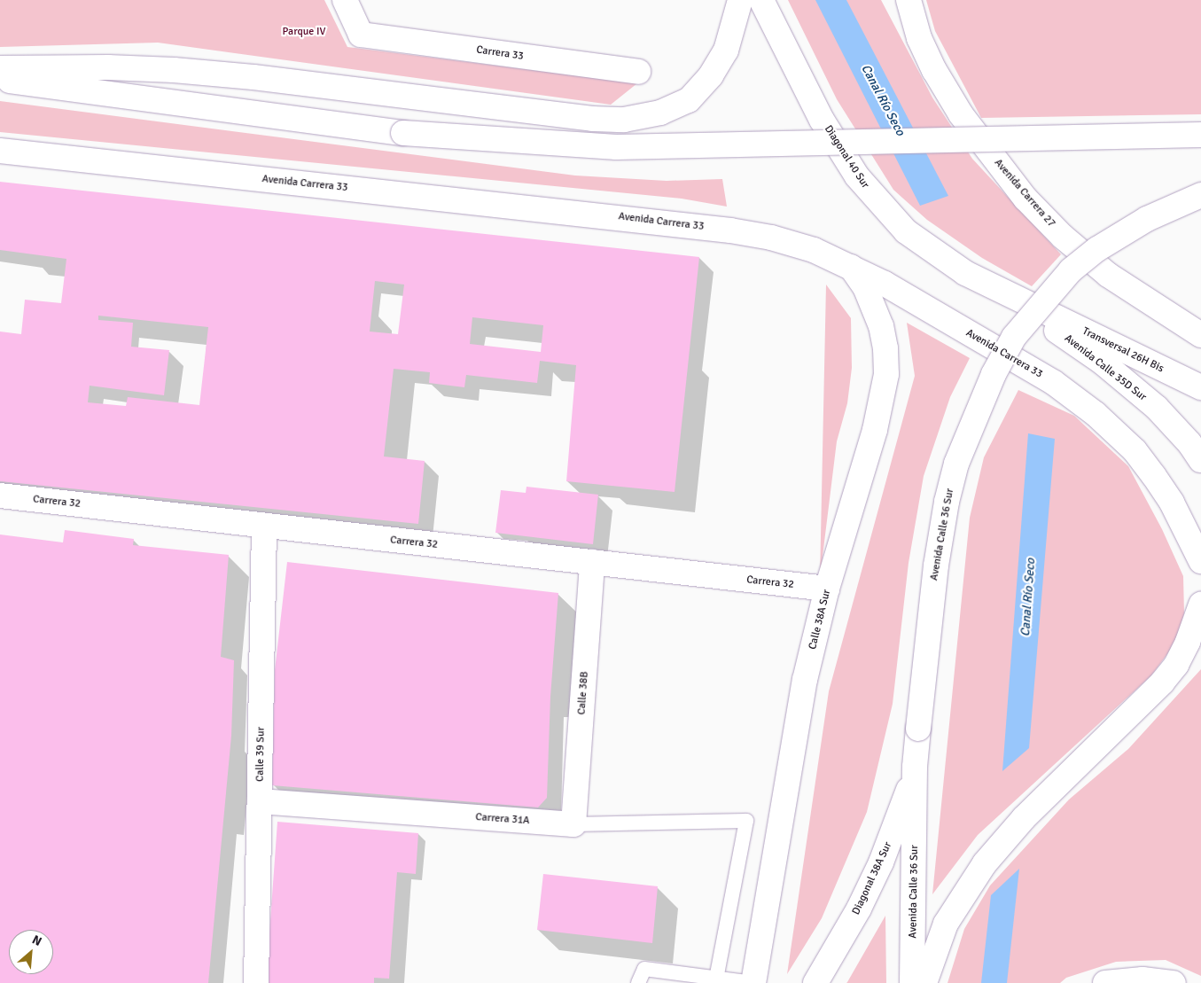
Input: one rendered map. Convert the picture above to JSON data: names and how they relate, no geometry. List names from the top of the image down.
{
  "streets": {
    "main road": [
      "Carrera 33",
      "Diagonal 40 Sur",
      "Avenida Carrera 33",
      "Avenida Carrera 27",
      "Transversal 26H Bis",
      "Avenida Calle 35D Sur",
      "Carrera 32",
      "Avenida Calle 36 Sur",
      "Calle 38A Sur",
      "Calle 38B",
      "Calle 39 Sur",
      "Carrera 31A",
      "Diagonal 38A Sur"
    ]
  },
  "crossings": [
    ["Diagonal 40 Sur", "Transversal 26H Bis"],
    ["Diagonal 40 Sur", "Avenida Calle 35D Sur"],
    ["Avenida Carrera 33", "Calle 38A Sur"],
    ["Transversal 26H Bis", "Avenida Calle 35D Sur"],
    ["Carrera 32", "Calle 38A Sur"],
    ["Carrera 32", "Calle 38B"],
    ["Carrera 32", "Calle 39 Sur"],
    ["Avenida Calle 36 Sur", "Diagonal 38A Sur"],
    ["Calle 38B", "Carrera 31A"],
    ["Calle 39 Sur", "Carrera 31A"]
  ],
  "water": ["Canal Río Seco"],
  "parks": ["Parque IV"],
  "north": "top right"
}
